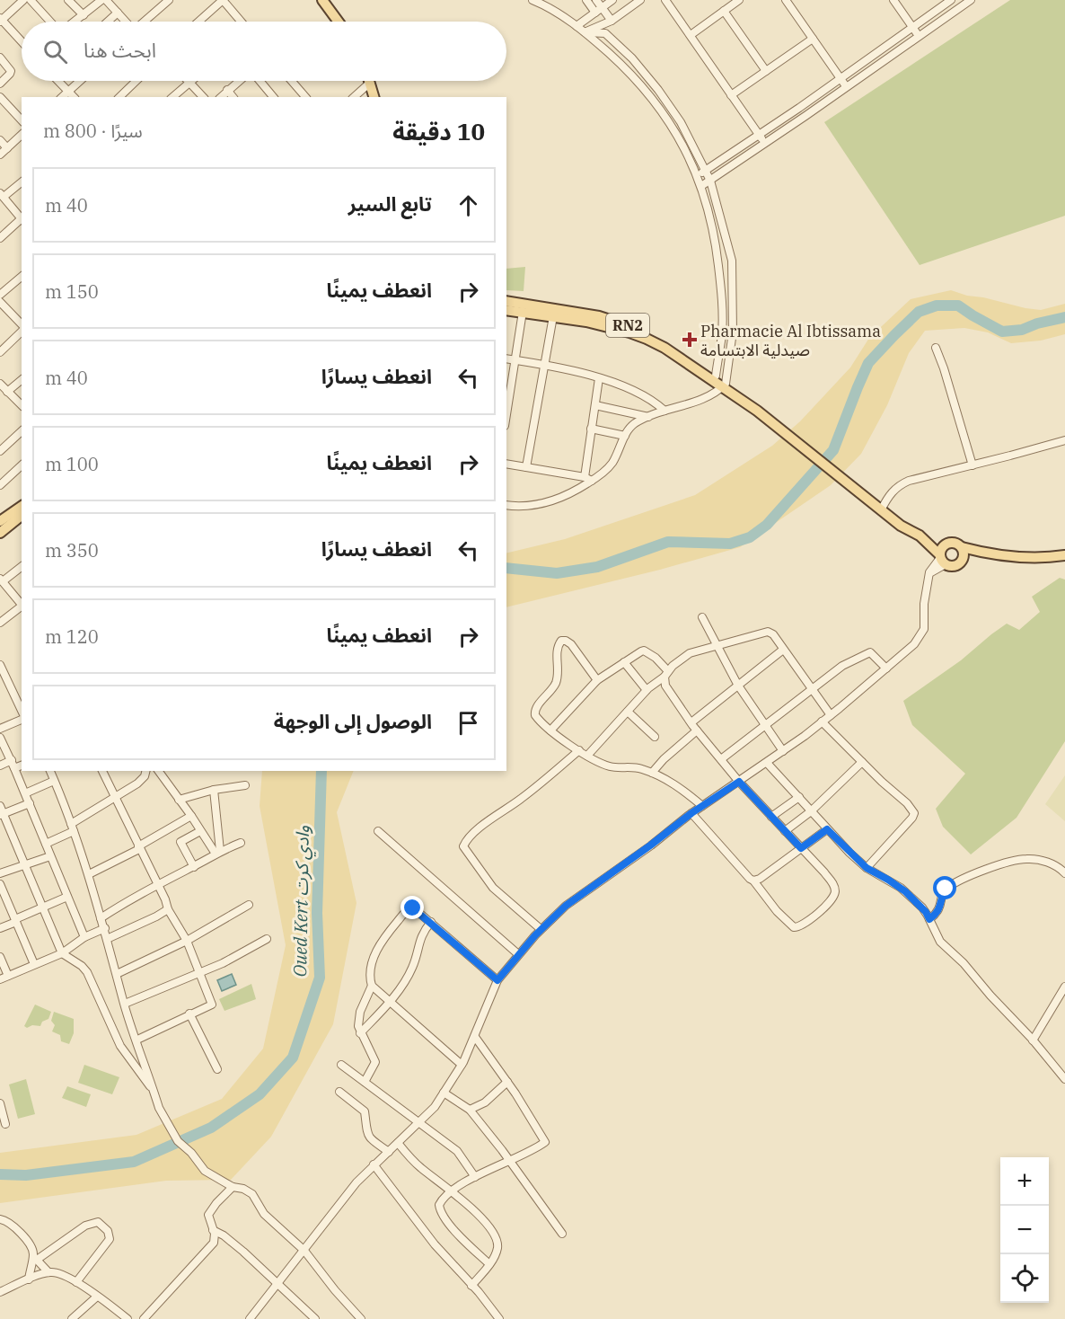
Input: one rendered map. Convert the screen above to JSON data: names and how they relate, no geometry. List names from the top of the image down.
{
  "streets": {
    "main road": ["RN2"]
  },
  "water": ["Oued Kert وادي كرت"],
  "places": {
    "health": ["Pharmacie Al Ibtissama صيدلية الابتسامة"]
  },
  "page": {
    "search": "ابحث هنا",
    "heading": ["10 دقيقة", "سيرًا · 800 m"],
    "list": [
      ["تابع السير", "40 m"],
      ["انعطف يمينًا", "150 m"],
      ["انعطف يسارًا", "40 m"],
      ["انعطف يمينًا", "100 m"],
      ["انعطف يسارًا", "350 m"],
      ["انعطف يمينًا", "120 m"],
      "الوصول إلى الوجهة"
    ],
    "map_buttons": ["+", "−"]
  }
}
